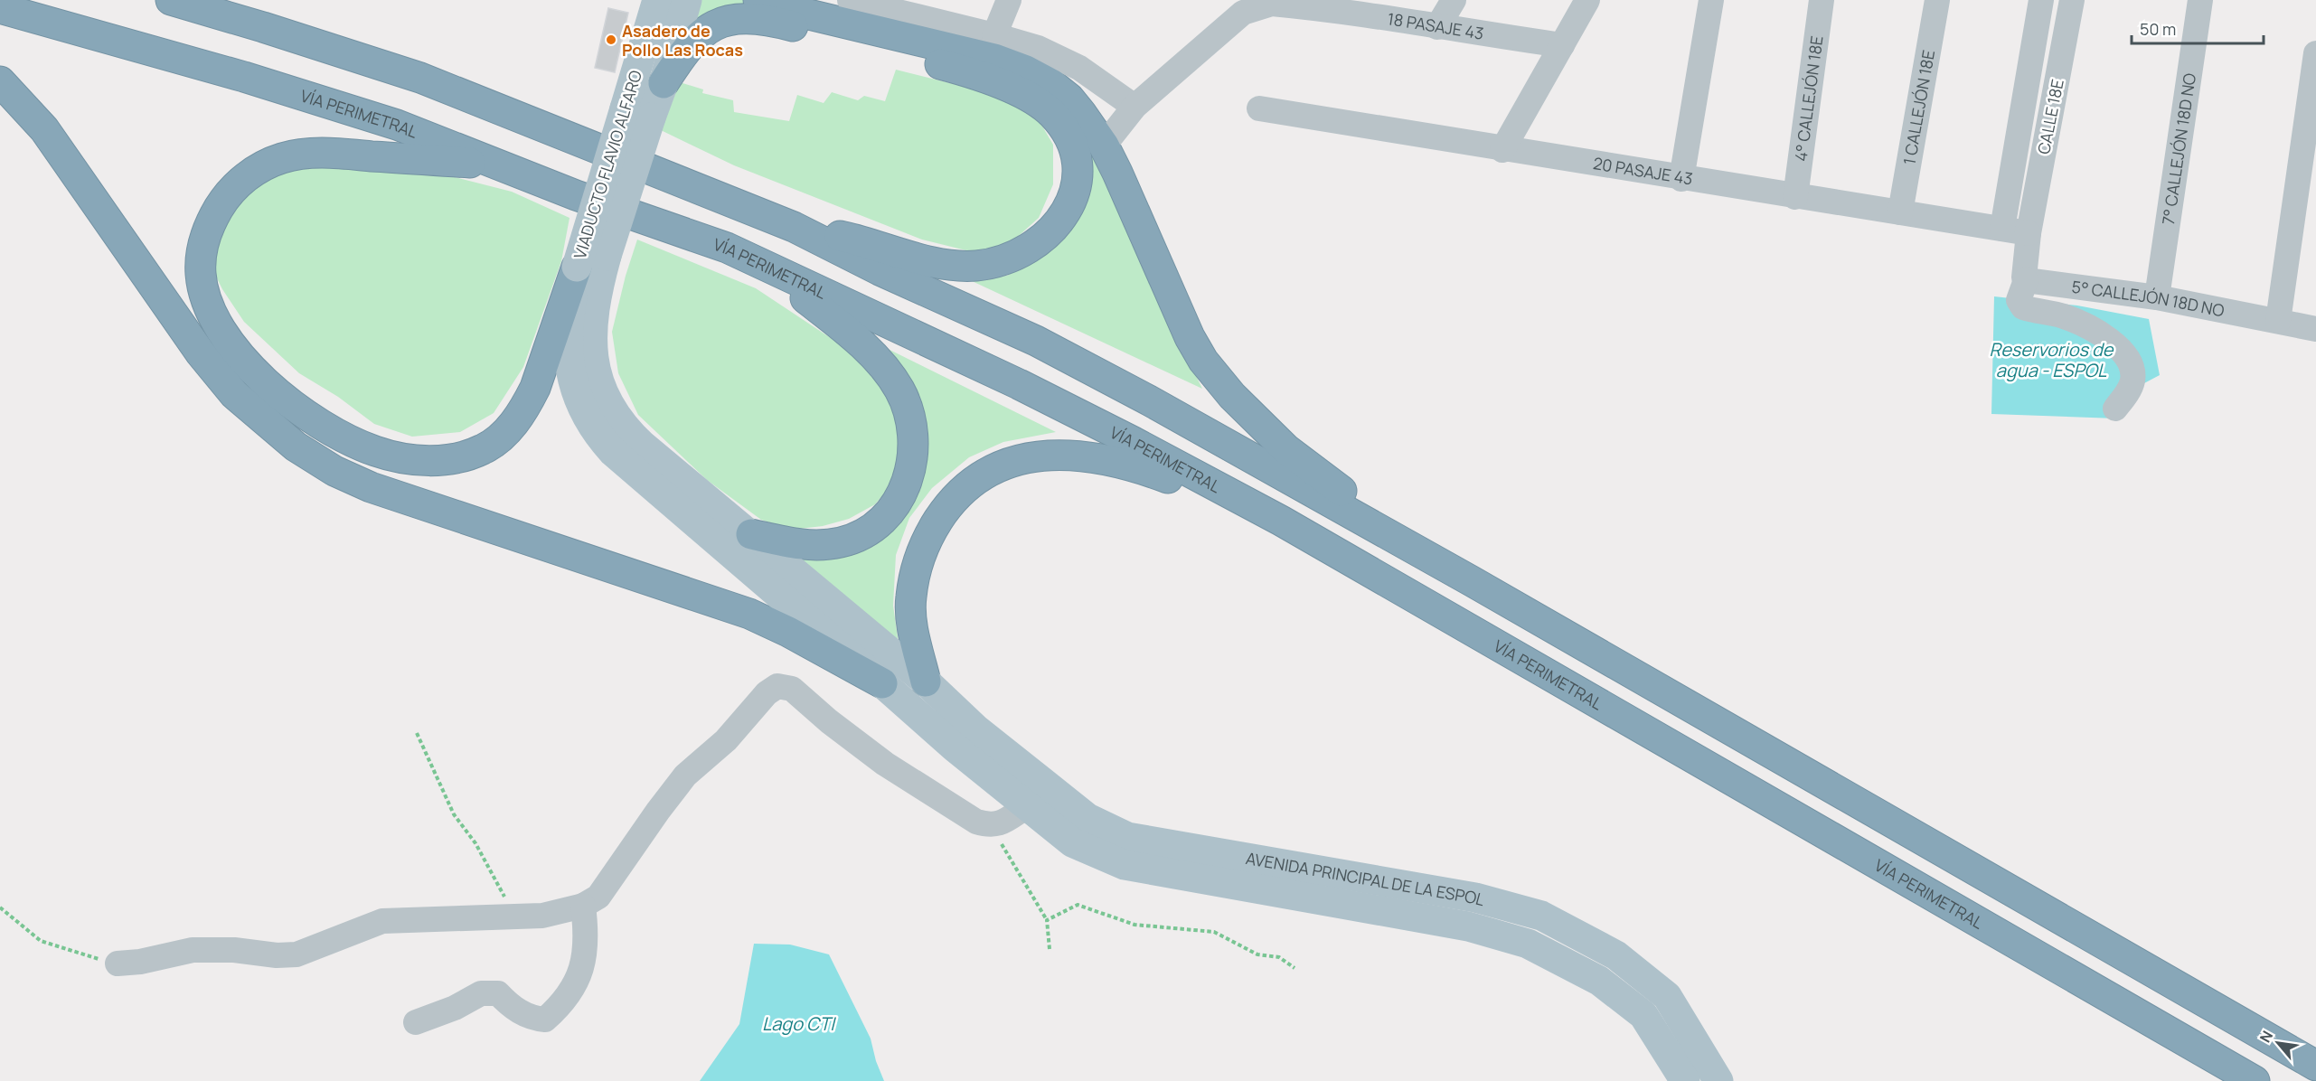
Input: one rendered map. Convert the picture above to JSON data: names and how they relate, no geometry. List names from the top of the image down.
{
  "streets": {
    "highway": ["VÍA PERIMETRAL"],
    "main road": ["VIADUCTO FLAVIO ALFARO", "AVENIDA PRINCIPAL DE LA ESPOL"],
    "street": [
      "18 PASAJE 43",
      "4° CALLEJÓN 18E",
      "1 CALLEJÓN 18E",
      "CALLE 18E",
      "7° CALLEJÓN 18D NO",
      "20 PASAJE 43",
      "5° CALLEJÓN 18D NO"
    ]
  },
  "crossings": [
    ["4° CALLEJÓN 18E", "20 PASAJE 43"],
    ["1 CALLEJÓN 18E", "20 PASAJE 43"],
    ["CALLE 18E", "20 PASAJE 43"],
    ["7° CALLEJÓN 18D NO", "5° CALLEJÓN 18D NO"],
    ["VIADUCTO FLAVIO ALFARO", "AVENIDA PRINCIPAL DE LA ESPOL"]
  ],
  "water": ["Reservorios de agua - ESPOL", "Lago CTI"],
  "places": ["Asadero de Pollo Las Rocas"],
  "scale_bar": "50 m",
  "north": "top left"
}
